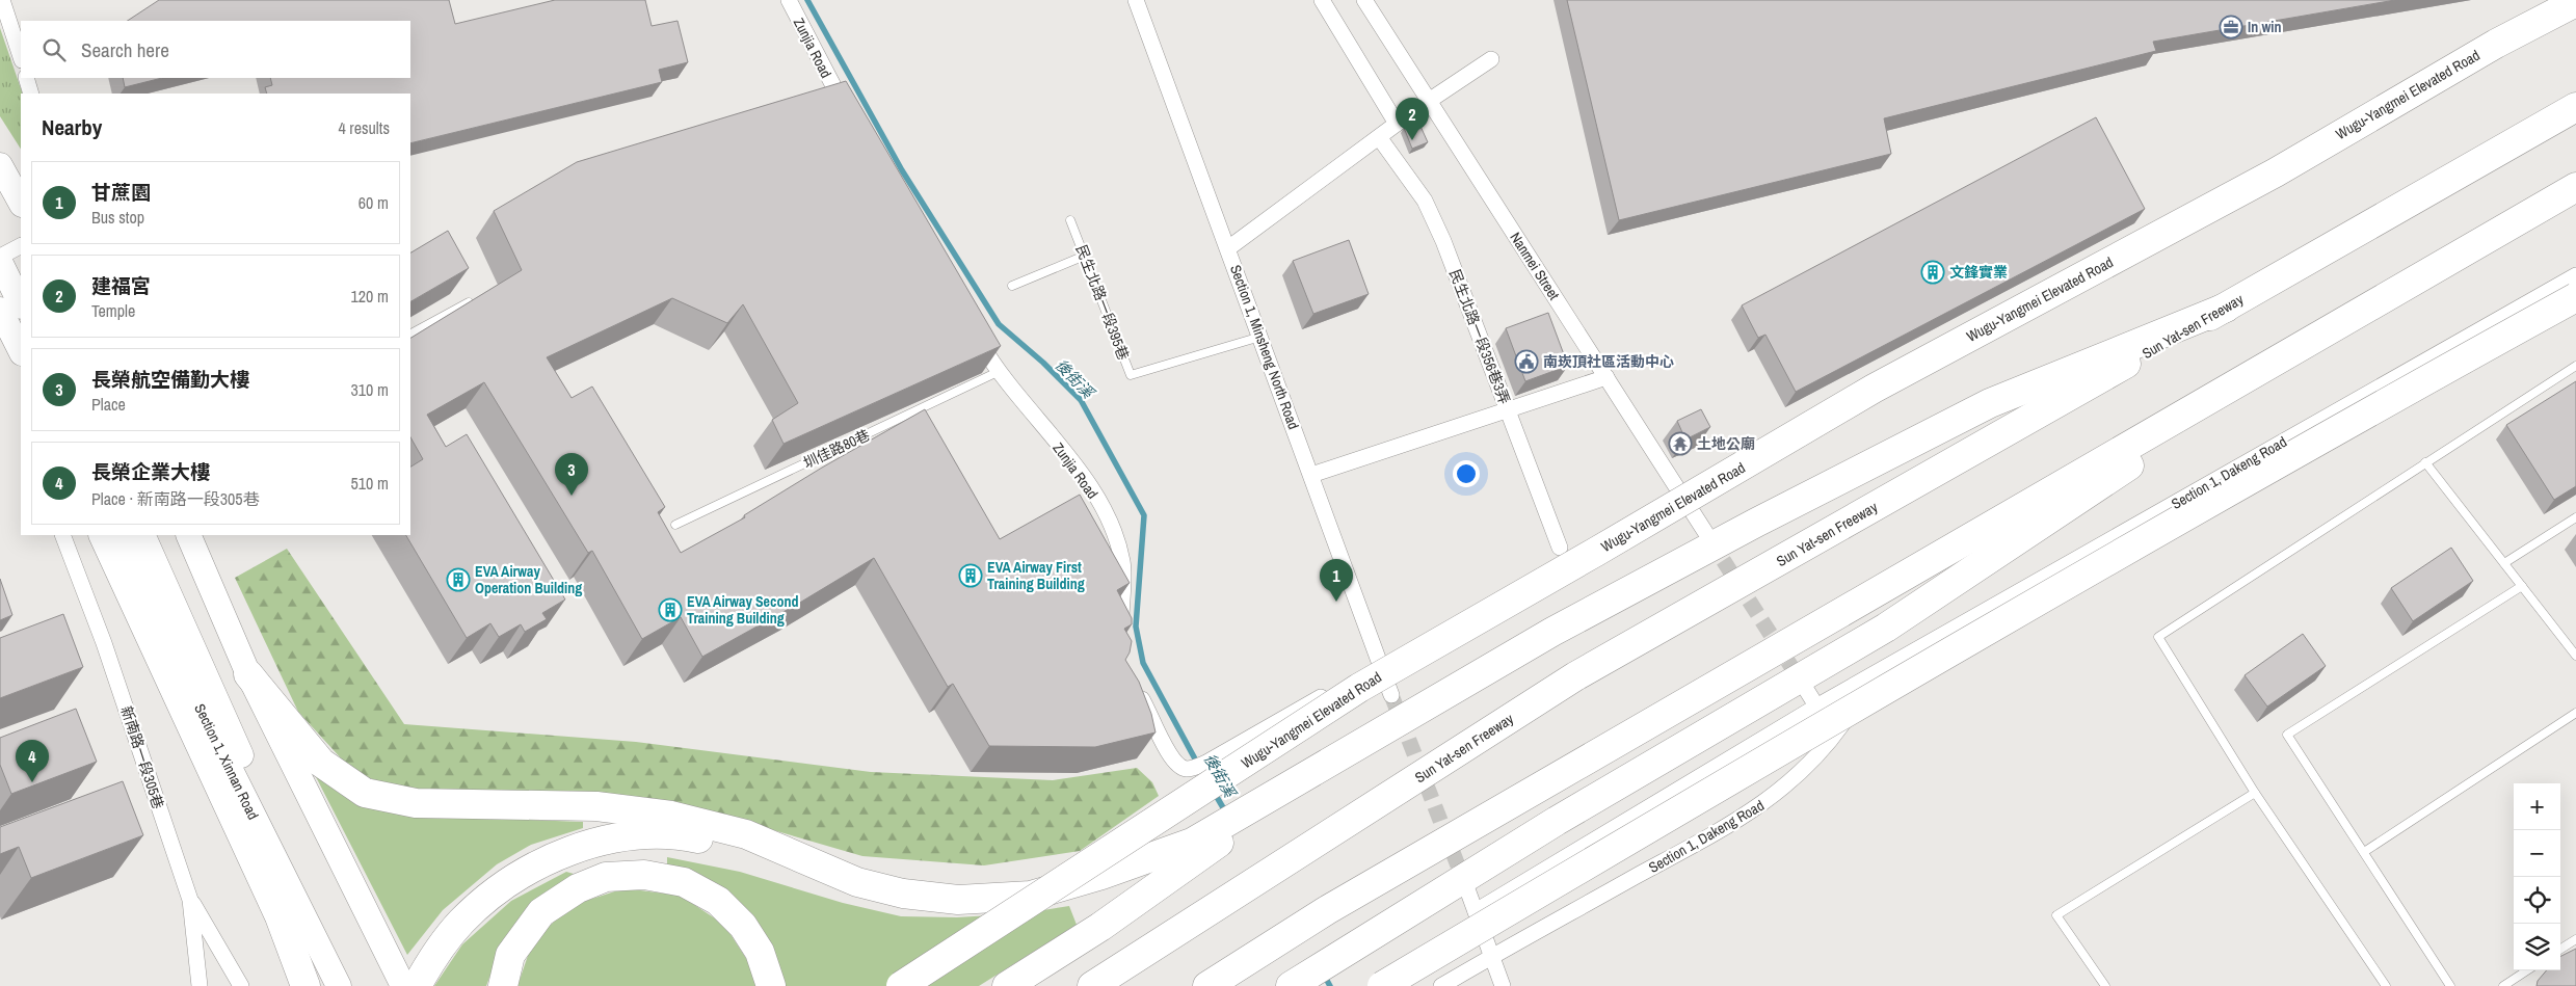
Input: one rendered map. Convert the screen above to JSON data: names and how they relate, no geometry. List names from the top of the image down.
{
  "streets": {
    "highway": ["Wugu-Yangmei Elevated Road", "Sun Yat-sen Freeway"],
    "main road": ["Section 1, Xinnan Road"],
    "street": [
      "Zunjia Road",
      "Nanmei Street",
      "民生北路一段356巷3弄",
      "Section 1, Minsheng North Road",
      "Section 1, Dakeng Road",
      "新南路一段305巷"
    ],
    "lane": ["民生北路一段395巷", "圳佳路80巷"]
  },
  "crossings": [
    ["Zunjia Road", "圳佳路80巷"],
    ["民生北路一段395巷", "Section 1, Minsheng North Road"]
  ],
  "water": ["後街溪"],
  "places": {
    "office": ["In win"],
    "building": [
      "文鋒實業",
      "EVA Airway First Training Building",
      "EVA Airway Operation Building",
      "EVA Airway Second Training Building"
    ],
    "public building": ["南崁頂社區活動中心"],
    "temple": ["土地公廟"]
  },
  "page": {
    "search": "Search here",
    "heading": ["Nearby", "4 results"],
    "pins": [
      "2",
      "3",
      "1",
      "4"
    ],
    "list": [
      {
        "mark": "1",
        "name": "甘蔗園",
        "note": "Bus stop",
        "value": "60 m"
      },
      {
        "mark": "2",
        "name": "建福宮",
        "note": "Temple",
        "value": "120 m"
      },
      {
        "mark": "3",
        "name": "長榮航空備勤大樓",
        "note": "Place",
        "value": "310 m"
      },
      {
        "mark": "4",
        "name": "長榮企業大樓",
        "note": "Place · 新南路一段305巷",
        "value": "510 m"
      }
    ],
    "map_buttons": ["+", "−"]
  }
}
